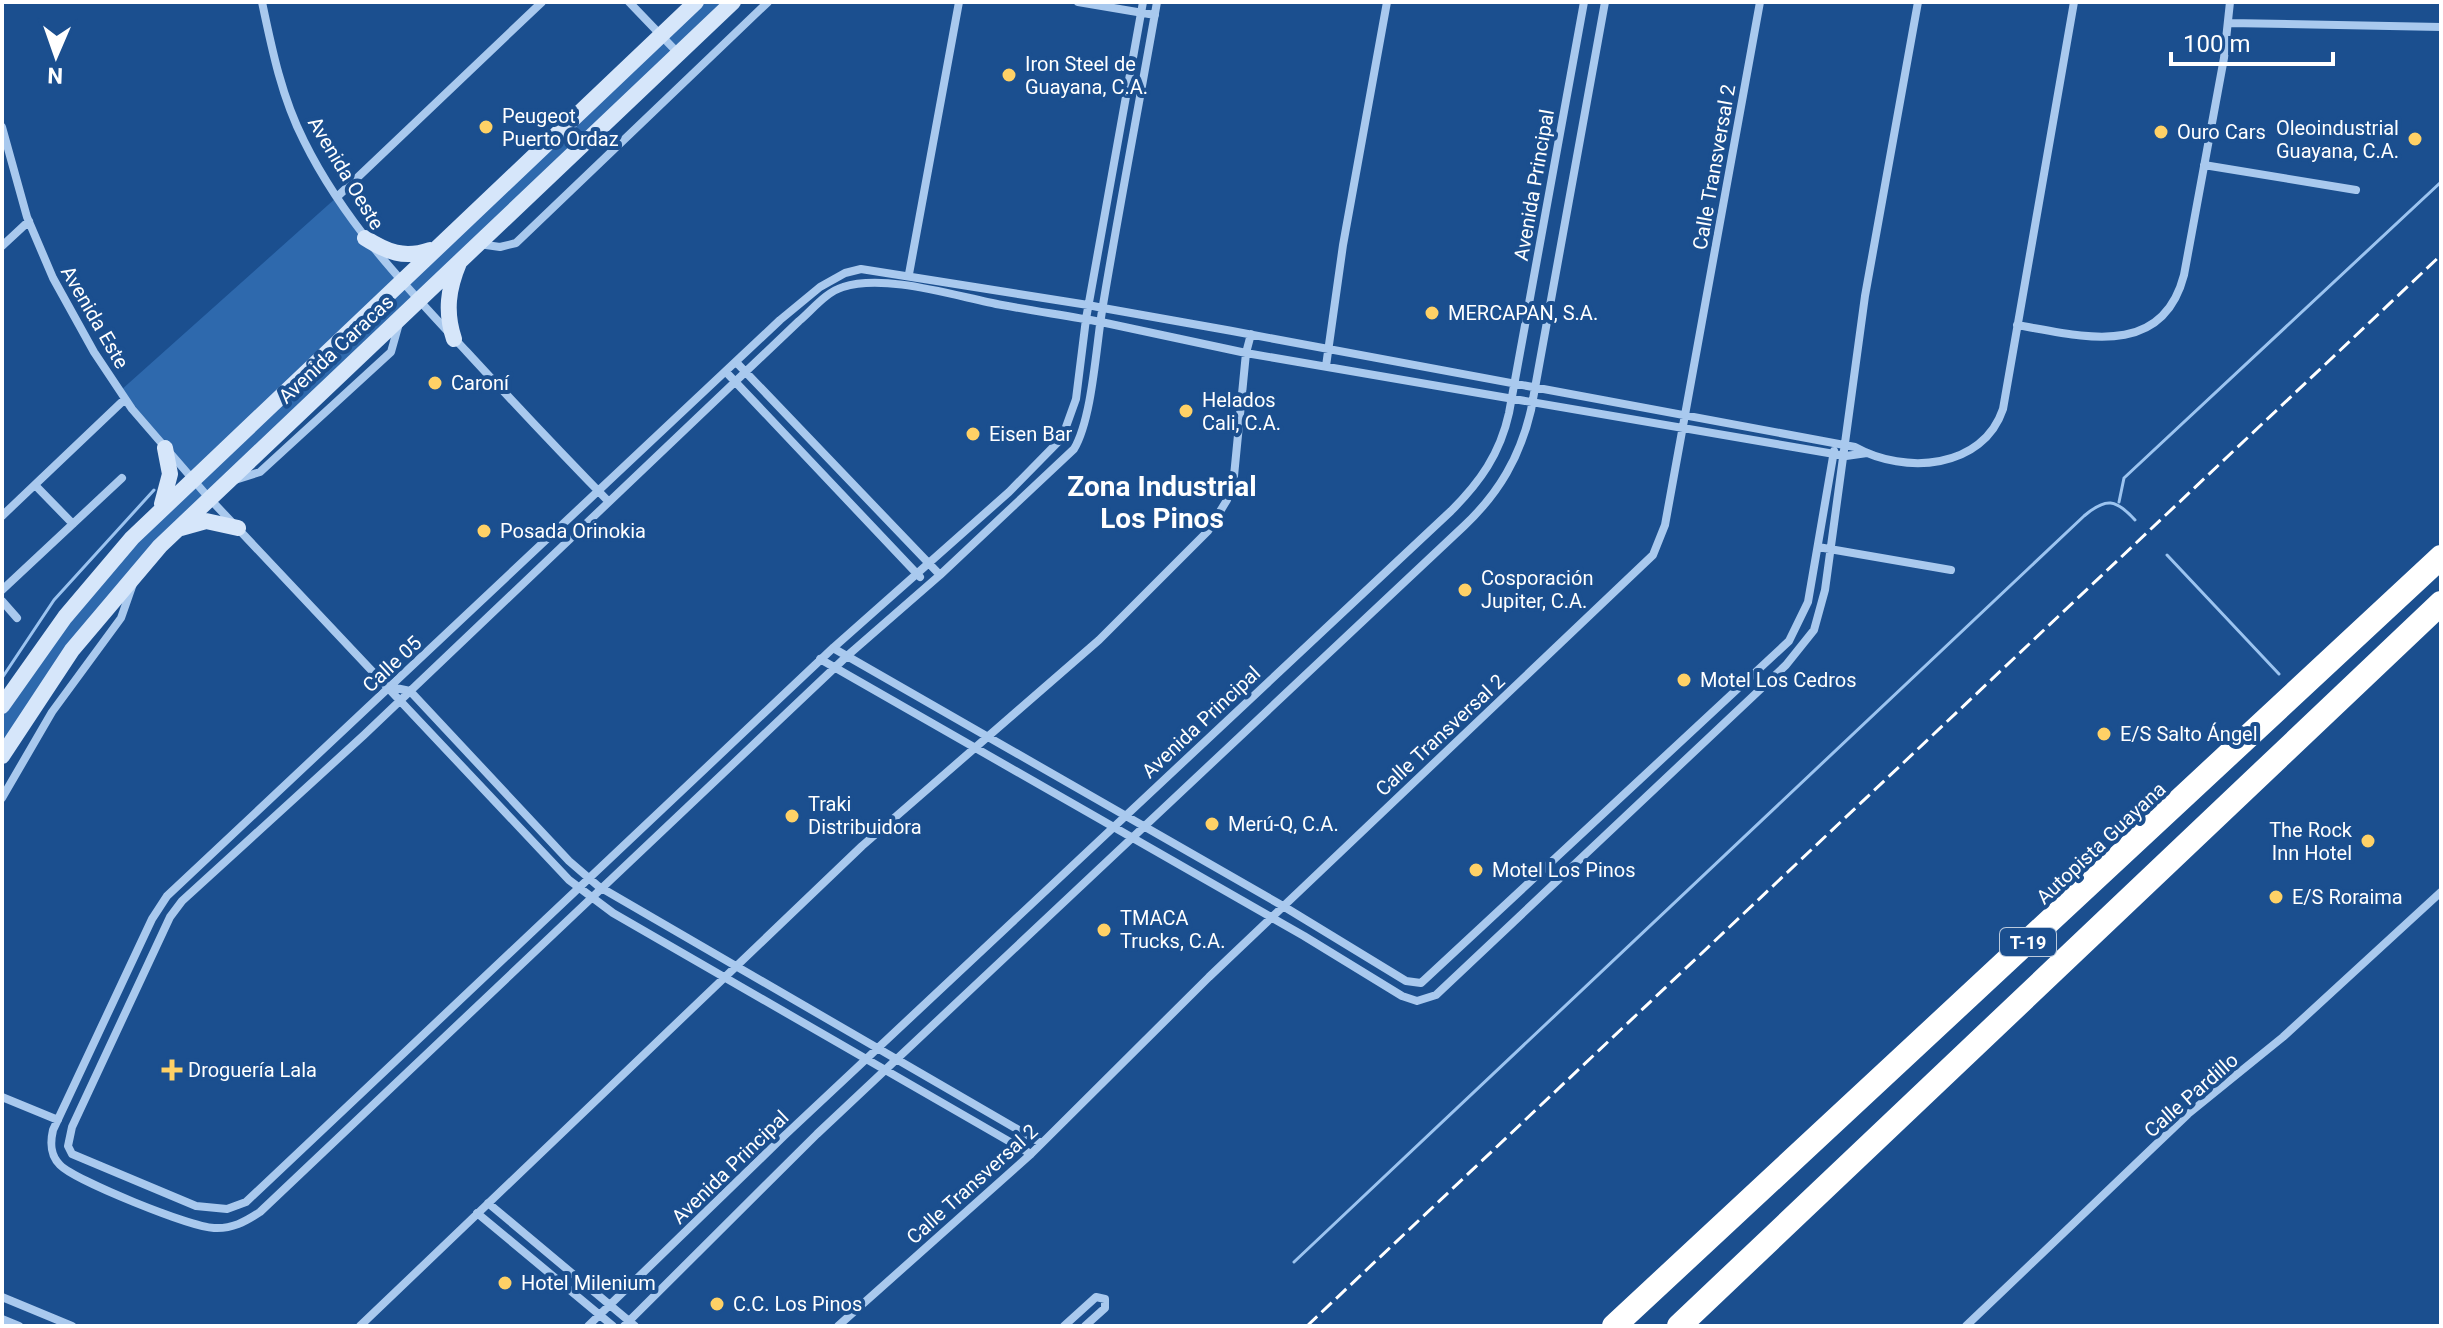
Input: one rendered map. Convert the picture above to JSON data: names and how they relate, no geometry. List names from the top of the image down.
{
  "streets": {
    "highway": ["Autopista Guayana", "T-19"],
    "street": [
      "Calle Transversal 2",
      "Avenida Oeste",
      "Avenida Principal",
      "Avenida Este",
      "Avenida Caracas",
      "Calle 05",
      "Calle Pardillo"
    ]
  },
  "crossings": [
    ["Calle Transversal 2", "Avenida Este"],
    ["Avenida Oeste", "Avenida Caracas"],
    ["Avenida Oeste", "Calle 05"],
    ["Avenida Principal", "Avenida Este"],
    ["Avenida Este", "Avenida Caracas"],
    ["Avenida Este", "Calle 05"]
  ],
  "districts": ["Zona Industrial Los Pinos"],
  "places": {
    "other": [
      "Iron Steel de Guayana, C.A.",
      "Peugeot Puerto Ordaz",
      "Ouro Cars",
      "Oleoindustrial Guayana, C.A.",
      "MERCAPAN, S.A.",
      "Caroní",
      "Helados Cali, C.A.",
      "Eisen Bar",
      "Posada Orinokia",
      "Cosporación Jupiter, C.A.",
      "Motel Los Cedros",
      "E/S Salto Ángel",
      "Traki Distribuidora",
      "Merú-Q, C.A.",
      "The Rock Inn Hotel",
      "Motel Los Pinos",
      "E/S Roraima",
      "TMACA Trucks, C.A.",
      "Hotel Milenium",
      "C.C. Los Pinos"
    ],
    "health": ["Droguería Lala"]
  },
  "scale_bar": "100 m",
  "north": "bottom"
}
